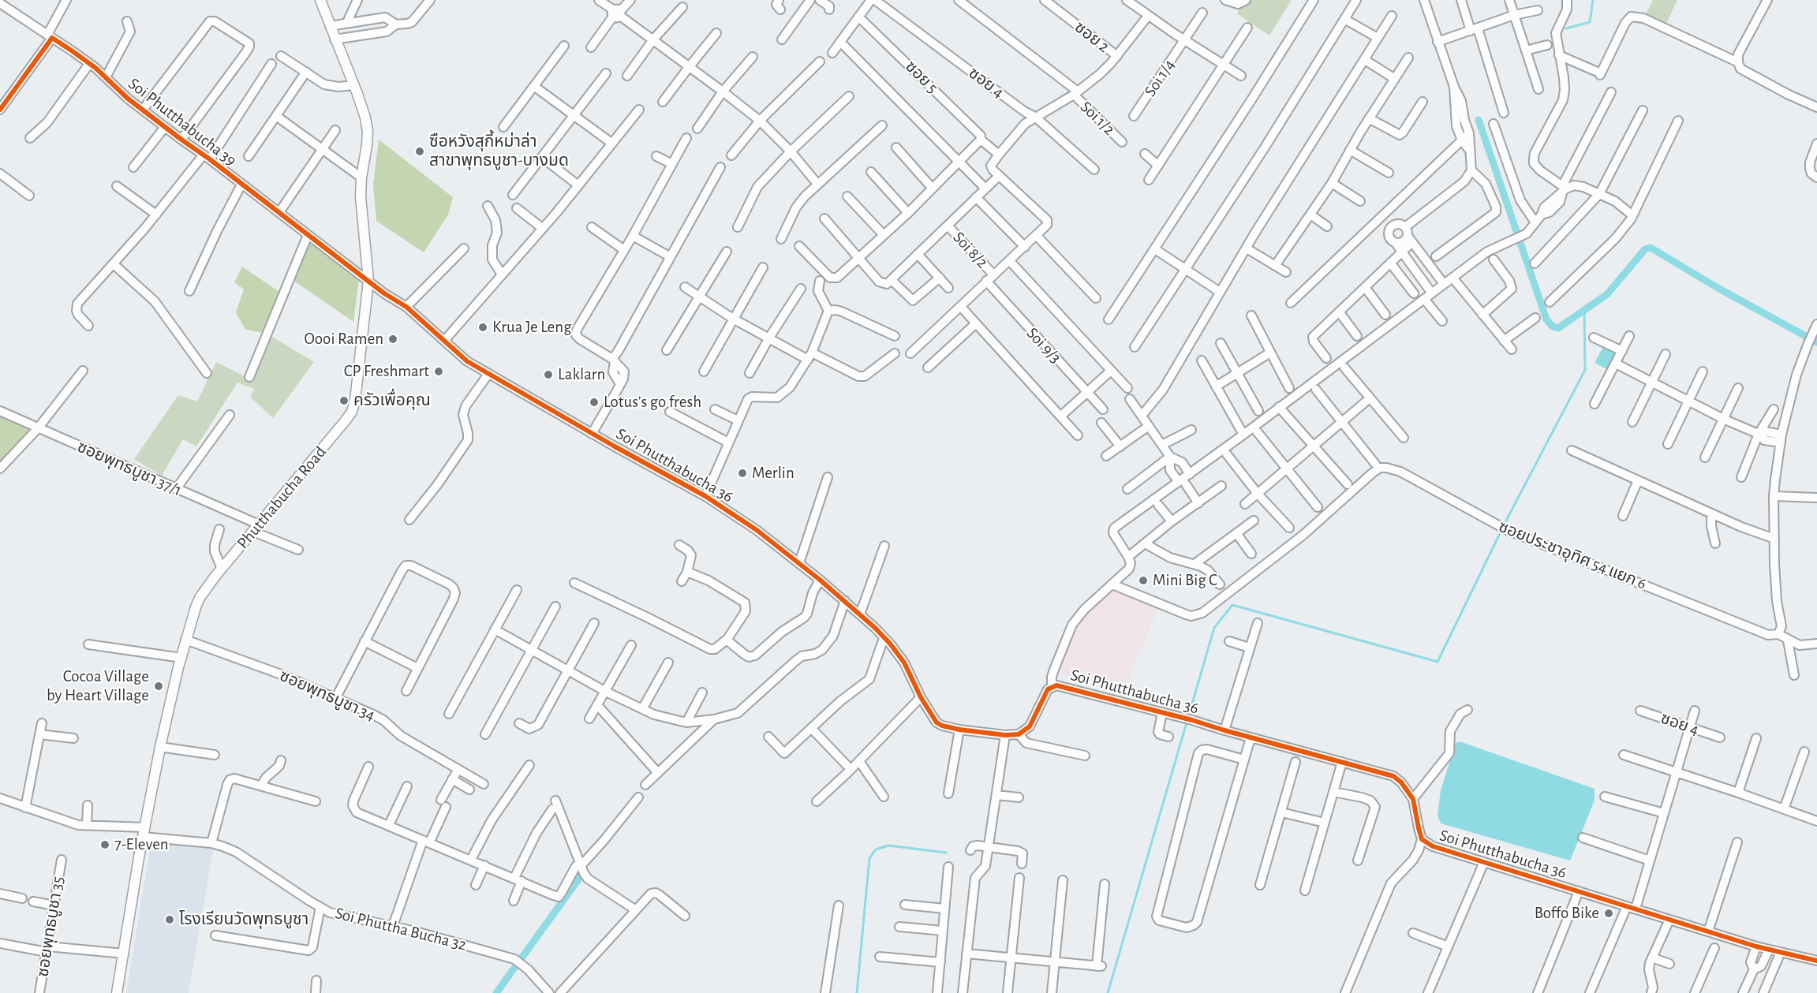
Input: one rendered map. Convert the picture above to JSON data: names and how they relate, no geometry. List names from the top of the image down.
{
  "streets": {
    "main road": ["Phutthabucha Road"],
    "street": [
      "ซอย 2",
      "ซอย 5",
      "Soi 1/4",
      "ซอย 4",
      "Soi 1/2",
      "Soi Phutthabucha 39",
      "Soi 8/2",
      "Soi 9/3",
      "Soi Phutthabucha 36",
      "ซอยพุทธบูชา 37/1",
      "ซอยประชาอุทิศ 54 แยก 6",
      "ซอยพุทธบูชา 34",
      "ซอยพุทธบูชา 35",
      "Soi Phuttha Bucha 32"
    ]
  },
  "crossings": [
    ["Soi Phutthabucha 39", "Soi Phutthabucha 36"],
    ["Soi Phutthabucha 39", "Phutthabucha Road"],
    ["Soi Phutthabucha 36", "Phutthabucha Road"],
    ["ซอยพุทธบูชา 37/1", "Phutthabucha Road"],
    ["Phutthabucha Road", "ซอยพุทธบูชา 34"],
    ["Phutthabucha Road", "Soi Phuttha Bucha 32"]
  ],
  "places": [
    "ซือหวังสุกี้หม่าล่า สาขาพุทธบูชา-บางมด",
    "Krua Je Leng",
    "Oooi Ramen",
    "CP Freshmart",
    "Laklarn",
    "ครัวเพื่อคุณ",
    "Lotus's go fresh",
    "Merlin",
    "Mini Big C",
    "Cocoa Village by Heart Village",
    "7-Eleven",
    "Boffo Bike",
    "โรงเรียนวัดพุทธบูชา"
  ]
}
